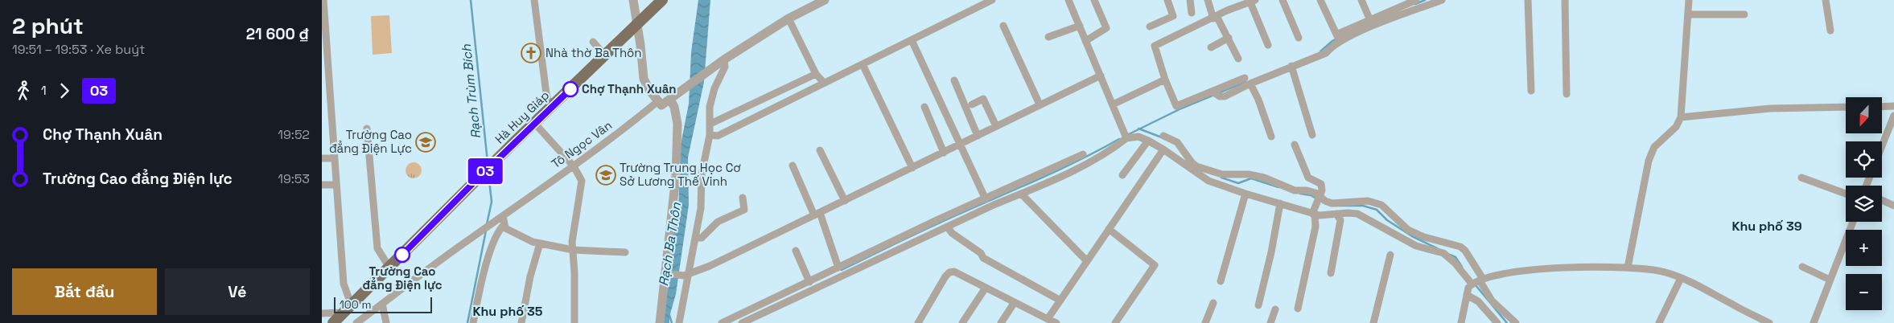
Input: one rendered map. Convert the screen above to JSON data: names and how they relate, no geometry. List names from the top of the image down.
{
  "streets": {
    "main road": ["Hà Huy Giáp"],
    "street": ["Tô Ngọc Vân"]
  },
  "districts": ["Khu phố 39", "Khu phố 35"],
  "water": ["Rạch Trùm Bích", "Rạch Ba Thôn"],
  "places": {
    "church": ["Nhà thờ Ba Thôn"],
    "other": ["Chợ Thạnh Xuân", "Trường Cao đẳng Điện lực"],
    "school or university": ["Trường Cao đẳng Điện Lực", "Trường Trung Học Cơ Sở Lương Thế Vinh"]
  },
  "lines": ["bus line 03"],
  "scale_bar": "100 m",
  "north": "bottom",
  "page": {
    "heading": ["2 phút", "19:51 – 19:53 · Xe buýt", "21 600 ₫"],
    "on_map": "03",
    "legs": ["1", "03"],
    "map_buttons": ["+", "−"],
    "list": [
      {
        "name": "Chợ Thạnh Xuân",
        "value": "19:52"
      },
      {
        "name": "Trường Cao đẳng Điện lực",
        "value": "19:53"
      }
    ],
    "buttons": ["Bắt đầu", "Vé"],
    "scale": "100 m"
  }
}
